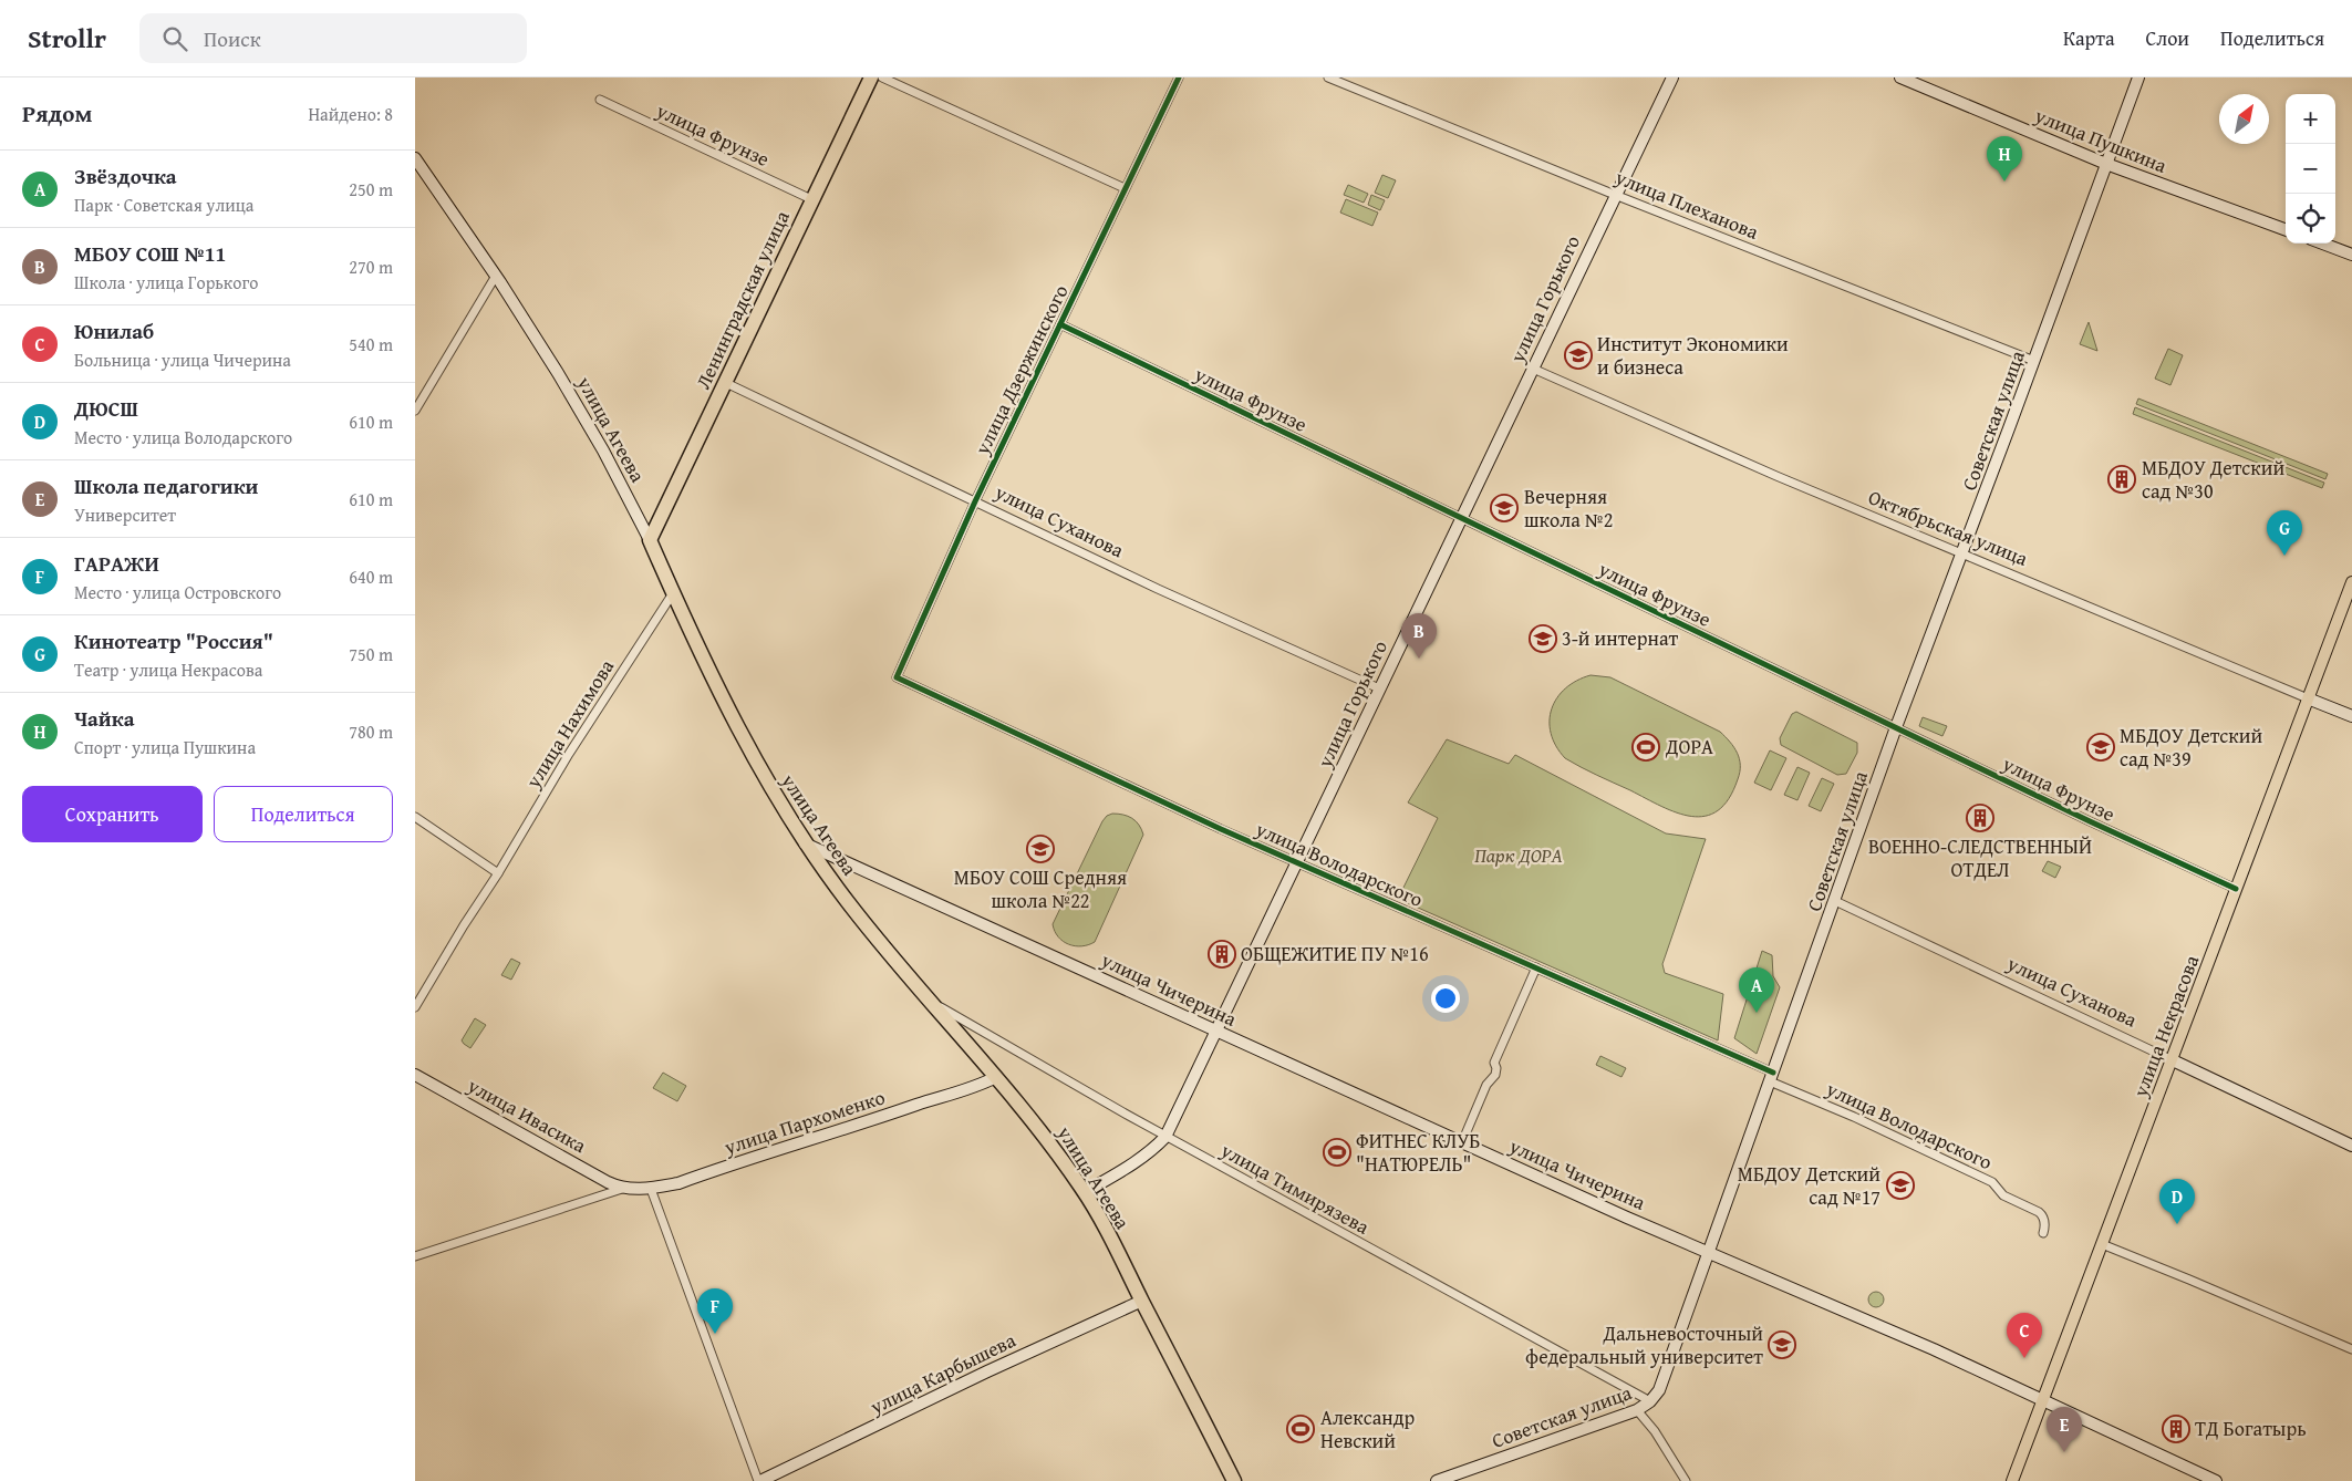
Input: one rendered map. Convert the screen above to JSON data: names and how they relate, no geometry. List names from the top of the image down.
{
  "streets": {
    "highway": ["Ленинградская улица", "улица Агеева"],
    "main road": [
      "улица Пушкина",
      "улица Горького",
      "Советская улица",
      "улица Суханова",
      "Октябрьская улица",
      "улица Чичерина",
      "улица Некрасова",
      "улица Ивасика",
      "улица Пархоменко",
      "улица Карбышева"
    ],
    "street": [
      "улица Фрунзе",
      "улица Плеханова",
      "улица Дзержинского",
      "улица Нахимова",
      "улица Володарского",
      "улица Тимирязева"
    ]
  },
  "crossings": [
    ["улица Фрунзе", "улица Горького"],
    ["улица Фрунзе", "Ленинградская улица"],
    ["улица Фрунзе", "улица Дзержинского"],
    ["улица Фрунзе", "Советская улица"],
    ["улица Фрунзе", "улица Некрасова"],
    ["улица Пушкина", "Советская улица"],
    ["улица Плеханова", "улица Горького"],
    ["улица Плеханова", "Советская улица"],
    ["улица Горького", "улица Агеева"],
    ["улица Горького", "улица Суханова"],
    ["улица Горького", "Октябрьская улица"],
    ["улица Горького", "улица Володарского"],
    ["улица Горького", "улица Чичерина"],
    ["улица Горького", "улица Тимирязева"],
    ["Ленинградская улица", "улица Агеева"],
    ["Ленинградская улица", "улица Суханова"],
    ["улица Дзержинского", "улица Суханова"],
    ["улица Дзержинского", "улица Володарского"],
    ["Советская улица", "улица Суханова"],
    ["Советская улица", "Октябрьская улица"],
    ["Советская улица", "улица Володарского"],
    ["Советская улица", "улица Чичерина"],
    ["Советская улица", "улица Тимирязева"],
    ["улица Агеева", "улица Нахимова"],
    ["улица Агеева", "улица Чичерина"],
    ["улица Агеева", "улица Пархоменко"],
    ["улица Агеева", "улица Тимирязева"],
    ["улица Агеева", "улица Карбышева"],
    ["улица Суханова", "улица Некрасова"],
    ["Октябрьская улица", "улица Некрасова"],
    ["улица Чичерина", "улица Некрасова"],
    ["улица Ивасика", "улица Пархоменко"]
  ],
  "parks": ["Парк ДОРА"],
  "places": {
    "school or university": [
      "Институт Экономики и бизнеса",
      "Вечерняя школа №2",
      "3-й интернат",
      "МБДОУ Детский сад №39",
      "МБОУ СОШ Средняя школа №22",
      "МБДОУ Детский сад №17",
      "Дальневосточный федеральный университет"
    ],
    "building": [
      "МБДОУ Детский сад №30",
      "ВОЕННО-СЛЕДСТВЕННЫЙ ОТДЕЛ",
      "ОБЩЕЖИТИЕ ПУ №16",
      "ТД Богатырь"
    ],
    "sports": ["ДОРА", "ФИТНЕС КЛУБ \"НАТЮРЕЛЬ\"", "Александр Невский"]
  },
  "north": "top right",
  "page": {
    "header": "Strollr",
    "search": "Поиск",
    "nav": ["Карта", "Слои", "Поделиться"],
    "heading": ["Рядом", "Найдено: 8"],
    "map_buttons": ["+", "−"],
    "pins": [
      "H",
      "G",
      "B",
      "A",
      "D",
      "F",
      "C",
      "E"
    ],
    "list": [
      {
        "mark": "A",
        "name": "Звёздочка",
        "note": "Парк · Советская улица",
        "value": "250 m"
      },
      {
        "mark": "B",
        "name": "МБОУ СОШ №11",
        "note": "Школа · улица Горького",
        "value": "270 m"
      },
      {
        "mark": "C",
        "name": "Юнилаб",
        "note": "Больница · улица Чичерина",
        "value": "540 m"
      },
      {
        "mark": "D",
        "name": "ДЮСШ",
        "note": "Место · улица Володарского",
        "value": "610 m"
      },
      {
        "mark": "E",
        "name": "Школа педагогики",
        "note": "Университет",
        "value": "610 m"
      },
      {
        "mark": "F",
        "name": "ГАРАЖИ",
        "note": "Место · улица Островского",
        "value": "640 m"
      },
      {
        "mark": "G",
        "name": "Кинотеатр \"Россия\"",
        "note": "Театр · улица Некрасова",
        "value": "750 m"
      },
      {
        "mark": "H",
        "name": "Чайка",
        "note": "Спорт · улица Пушкина",
        "value": "780 m"
      }
    ],
    "buttons": ["Сохранить", "Поделиться"]
  }
}
